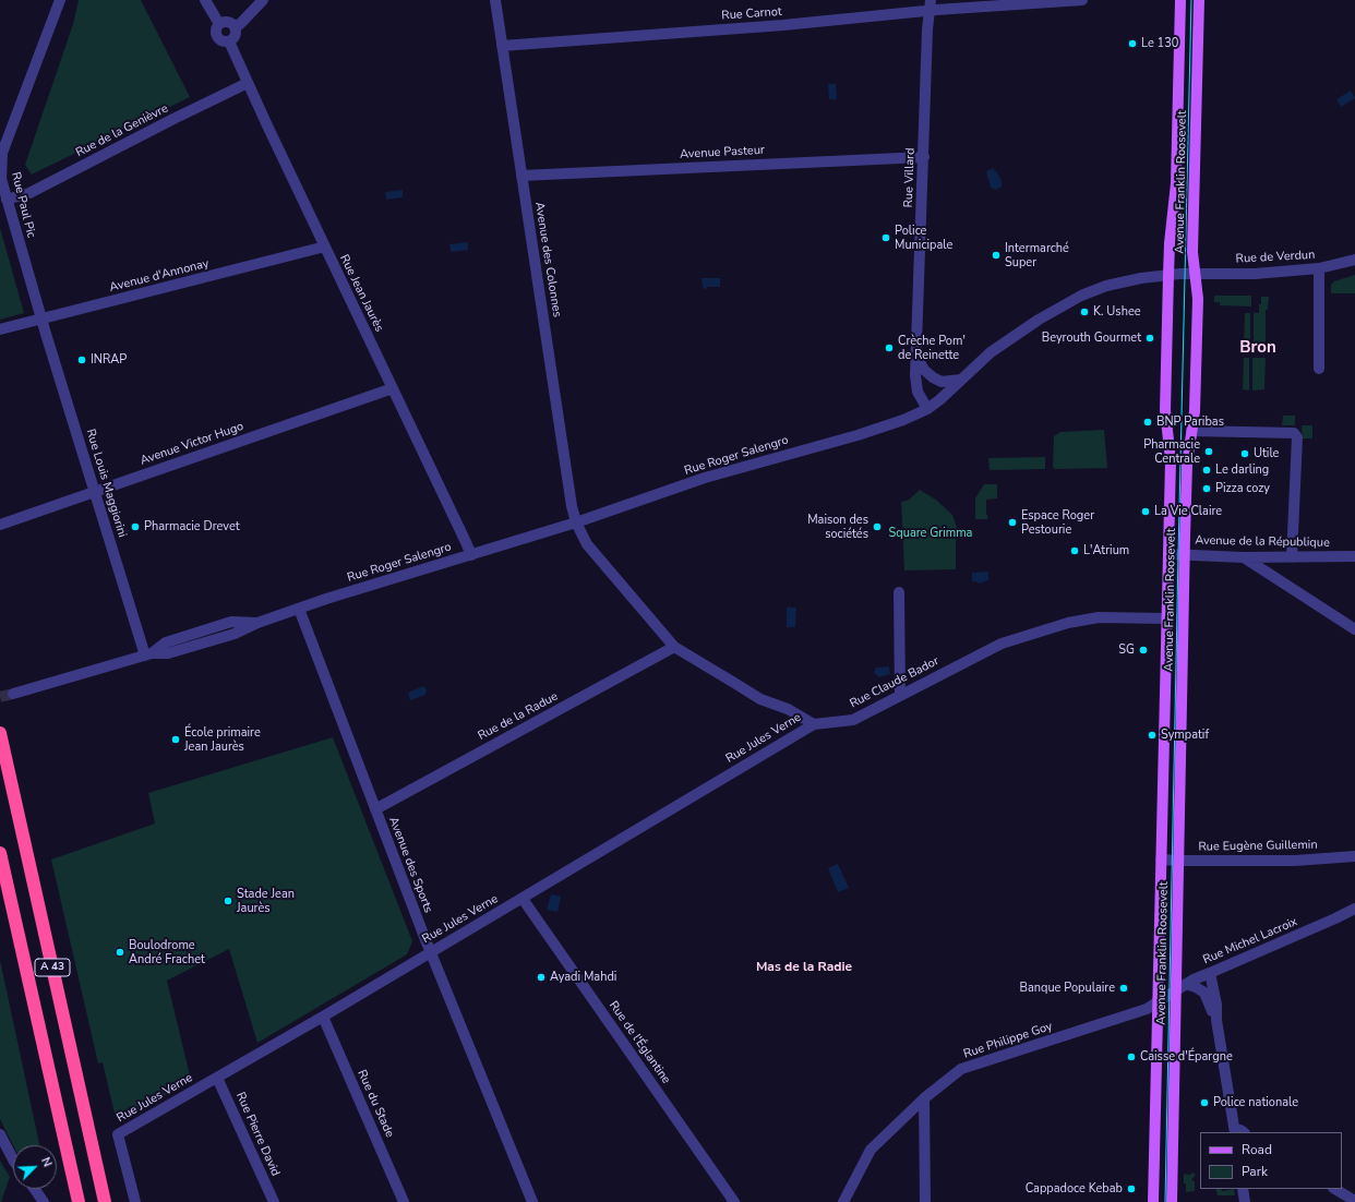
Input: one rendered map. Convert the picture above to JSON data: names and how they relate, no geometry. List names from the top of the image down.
{
  "streets": {
    "highway": ["A 43"],
    "main road": ["Avenue Franklin Roosevelt"],
    "street": [
      "Rue Carnot",
      "Rue de la Genièvre",
      "Avenue Pasteur",
      "Rue Villard",
      "Rue Paul Pic",
      "Rue de Verdun",
      "Avenue des Colonnes",
      "Avenue d'Annonay",
      "Rue Jean Jaurès",
      "Avenue Victor Hugo",
      "Rue Roger Salengro",
      "Rue Louis Maggiorini",
      "Avenue de la République",
      "Rue Claude Bador",
      "Rue de la Radue",
      "Rue Jules Verne",
      "Rue Eugène Guillemin",
      "Avenue des Sports",
      "Rue Michel Lacroix",
      "Rue Philippe Goy",
      "Rue de l'Églantine",
      "Rue du Stade",
      "Rue Pierre David"
    ]
  },
  "crossings": [
    ["Rue Carnot", "Rue Villard"],
    ["Rue Carnot", "Avenue des Colonnes"],
    ["Rue de la Genièvre", "Rue Paul Pic"],
    ["Rue de la Genièvre", "Rue Jean Jaurès"],
    ["Avenue Pasteur", "Rue Villard"],
    ["Avenue Pasteur", "Avenue des Colonnes"],
    ["Rue Villard", "Rue Roger Salengro"],
    ["Avenue Franklin Roosevelt", "Rue de Verdun"],
    ["Avenue Franklin Roosevelt", "Rue Roger Salengro"],
    ["Avenue Franklin Roosevelt", "Avenue de la République"],
    ["Avenue Franklin Roosevelt", "Rue Claude Bador"],
    ["Avenue Franklin Roosevelt", "Rue Eugène Guillemin"],
    ["Avenue Franklin Roosevelt", "Rue Michel Lacroix"],
    ["Avenue Franklin Roosevelt", "Rue Philippe Goy"],
    ["Rue Paul Pic", "Avenue d'Annonay"],
    ["Rue Paul Pic", "Rue Louis Maggiorini"],
    ["Rue de Verdun", "Rue Roger Salengro"],
    ["Avenue des Colonnes", "Rue Roger Salengro"],
    ["Avenue d'Annonay", "Rue Jean Jaurès"],
    ["Avenue d'Annonay", "Rue Louis Maggiorini"],
    ["Rue Jean Jaurès", "Avenue Victor Hugo"],
    ["Rue Jean Jaurès", "Rue Roger Salengro"],
    ["Avenue Victor Hugo", "Rue Louis Maggiorini"],
    ["Rue Roger Salengro", "Rue Louis Maggiorini"],
    ["Rue Roger Salengro", "Avenue des Sports"],
    ["Rue Claude Bador", "Rue Jules Verne"],
    ["Rue de la Radue", "Avenue des Sports"],
    ["Rue Jules Verne", "Avenue des Sports"],
    ["Rue Jules Verne", "Rue de l'Églantine"],
    ["Rue Jules Verne", "Rue du Stade"],
    ["Rue Jules Verne", "Rue Pierre David"],
    ["Rue Michel Lacroix", "Rue Philippe Goy"]
  ],
  "districts": ["Bron", "Mas de la Radie"],
  "parks": ["Square Grimma"],
  "places": [
    "Le 130",
    "Police Municipale",
    "Intermarché Super",
    "K. Ushee",
    "Beyrouth Gourmet",
    "Crèche Pom' de Reinette",
    "INRAP",
    "BNP Paribas",
    "Pharmacie Centrale",
    "Utile",
    "Le darling",
    "Pizza cozy",
    "La Vie Claire",
    "Espace Roger Pestourie",
    "Pharmacie Drevet",
    "Maison des sociétés",
    "L'Atrium",
    "SG",
    "Sympatif",
    "École primaire Jean Jaurès",
    "Stade Jean Jaurès",
    "Boulodrome André Frachet",
    "Ayadi Mahdi",
    "Banque Populaire",
    "Caisse d'Épargne",
    "Police nationale",
    "Cappadoce Kebab"
  ],
  "legend": ["Road", "Park"],
  "north": "top right"
}
